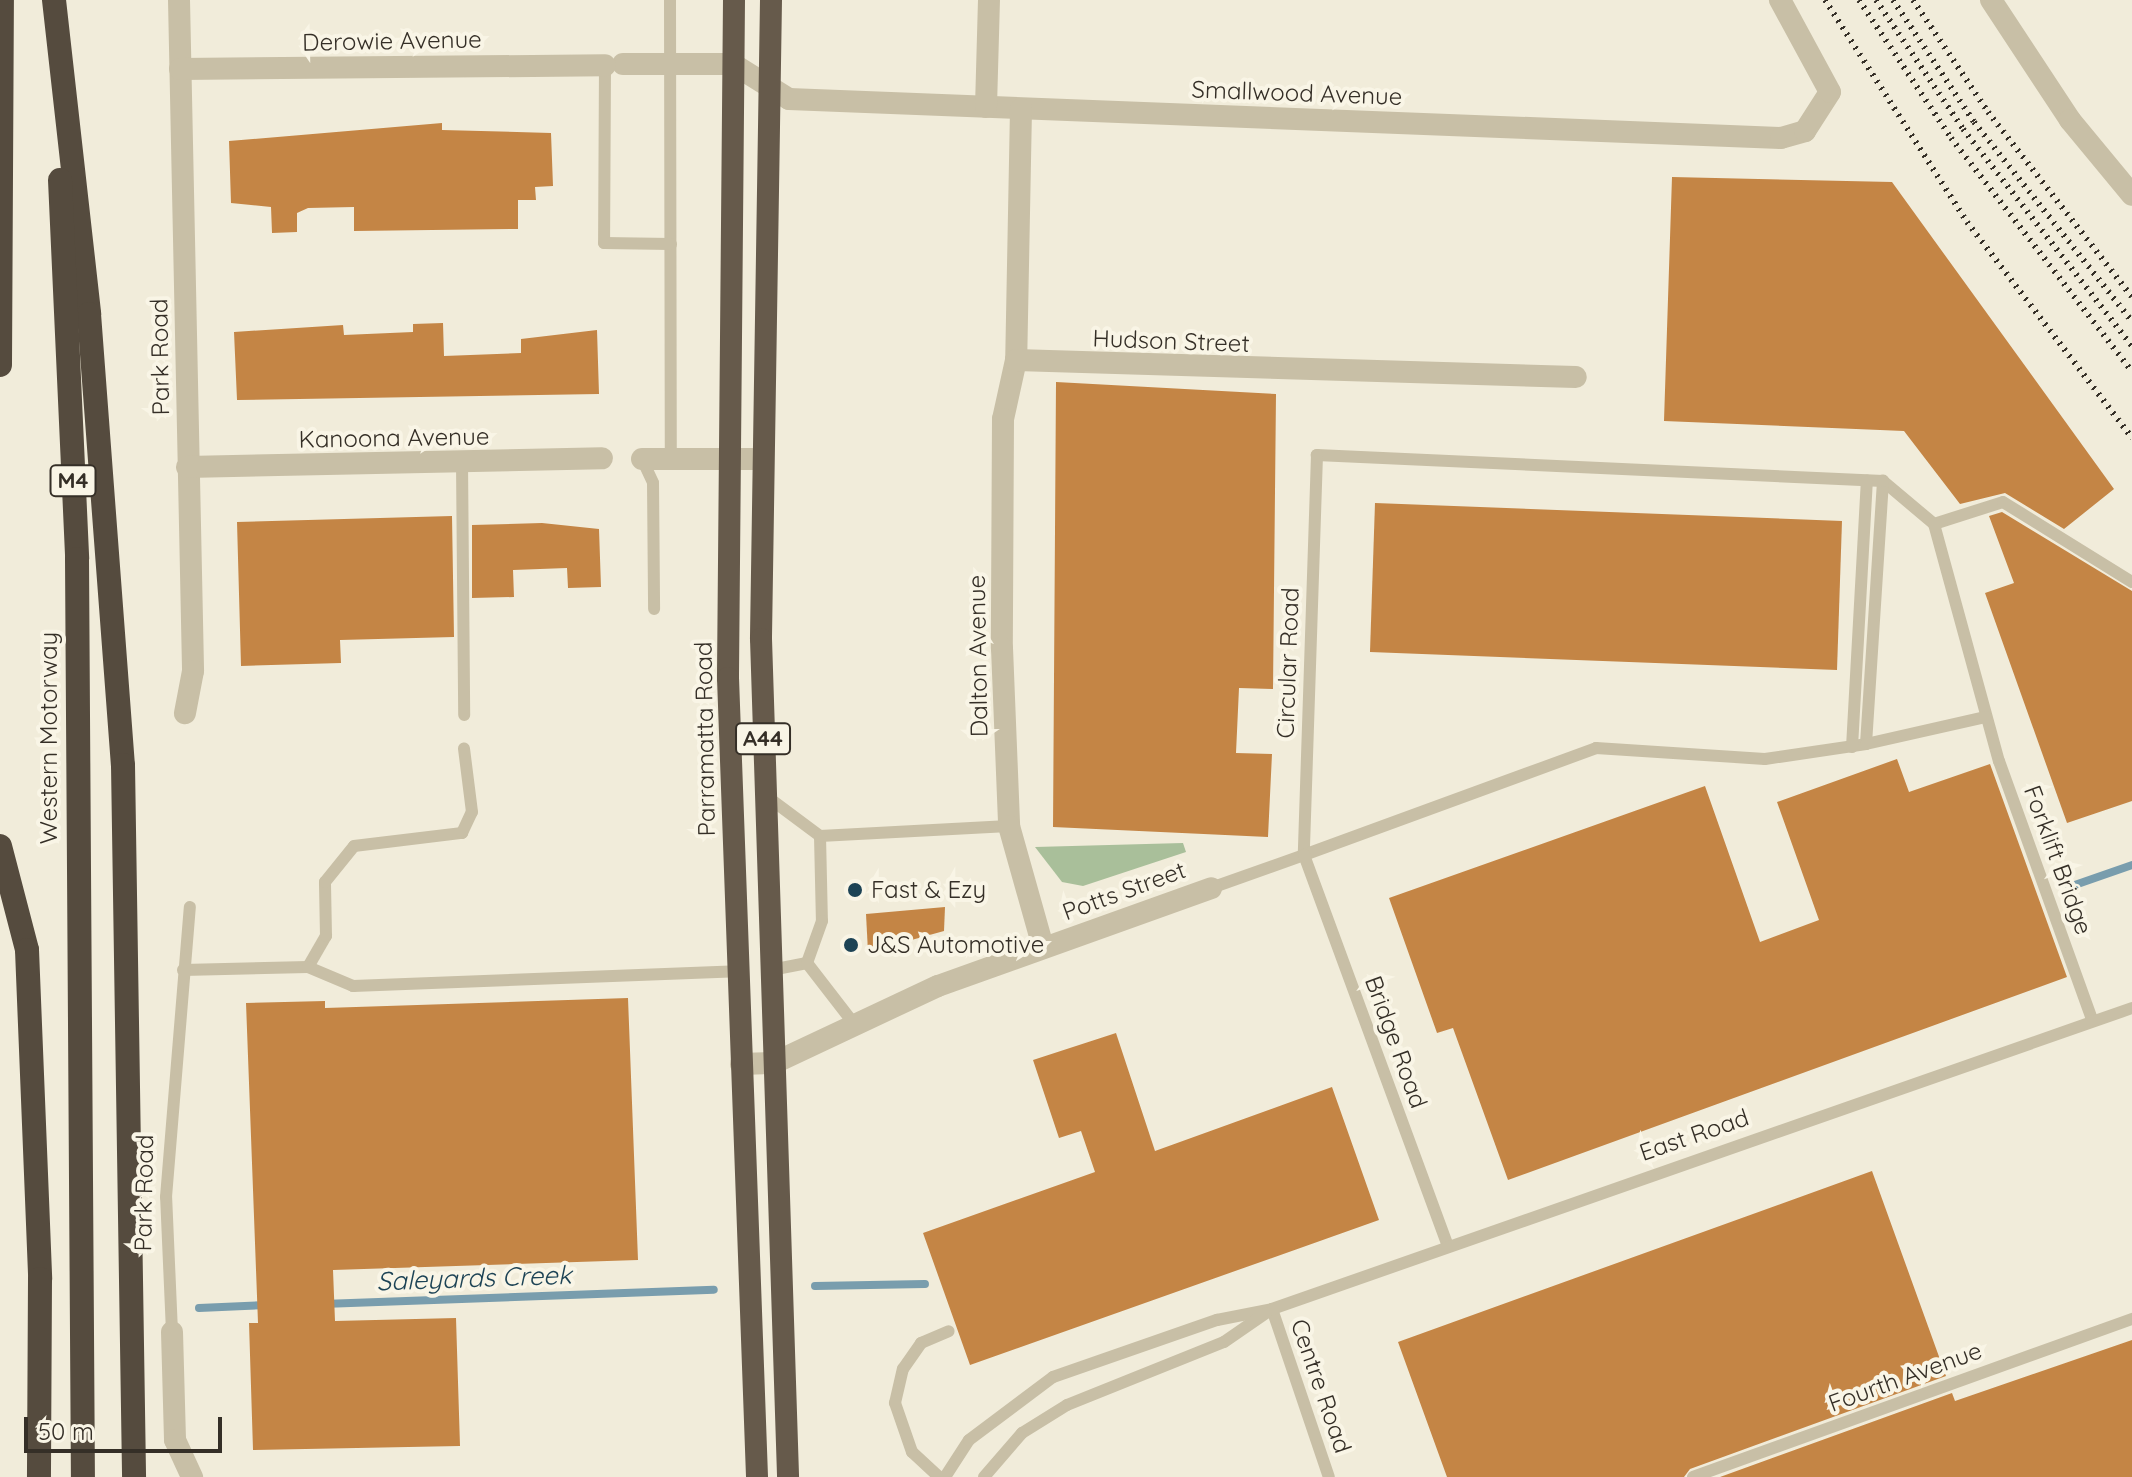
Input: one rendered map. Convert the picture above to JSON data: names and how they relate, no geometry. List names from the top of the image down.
{
  "streets": {
    "highway": [
      "M4",
      "Western Motorway",
      "Parramatta Road",
      "A44"
    ],
    "street": [
      "Derowie Avenue",
      "Smallwood Avenue",
      "Hudson Street",
      "Park Road",
      "Kanoona Avenue",
      "Dalton Avenue",
      "Potts Street"
    ],
    "lane": [
      "Circular Road",
      "Forklift Bridge",
      "Bridge Road",
      "East Road",
      "Fourth Avenue",
      "Centre Road"
    ]
  },
  "crossings": [
    ["Derowie Avenue", "Smallwood Avenue"],
    ["Derowie Avenue", "Park Road"],
    ["Derowie Avenue", "Parramatta Road"],
    ["Smallwood Avenue", "Parramatta Road"],
    ["Smallwood Avenue", "A44"],
    ["Hudson Street", "Dalton Avenue"],
    ["Park Road", "Kanoona Avenue"],
    ["Dalton Avenue", "Potts Street"],
    ["Circular Road", "Potts Street"],
    ["Circular Road", "Bridge Road"],
    ["Parramatta Road", "Potts Street"],
    ["A44", "Potts Street"],
    ["Forklift Bridge", "East Road"],
    ["Potts Street", "Bridge Road"],
    ["Bridge Road", "East Road"],
    ["East Road", "Centre Road"]
  ],
  "water": ["Saleyards Creek"],
  "places": ["Fast & Ezy", "J&S Automotive"],
  "scale_bar": "50 m"
}
